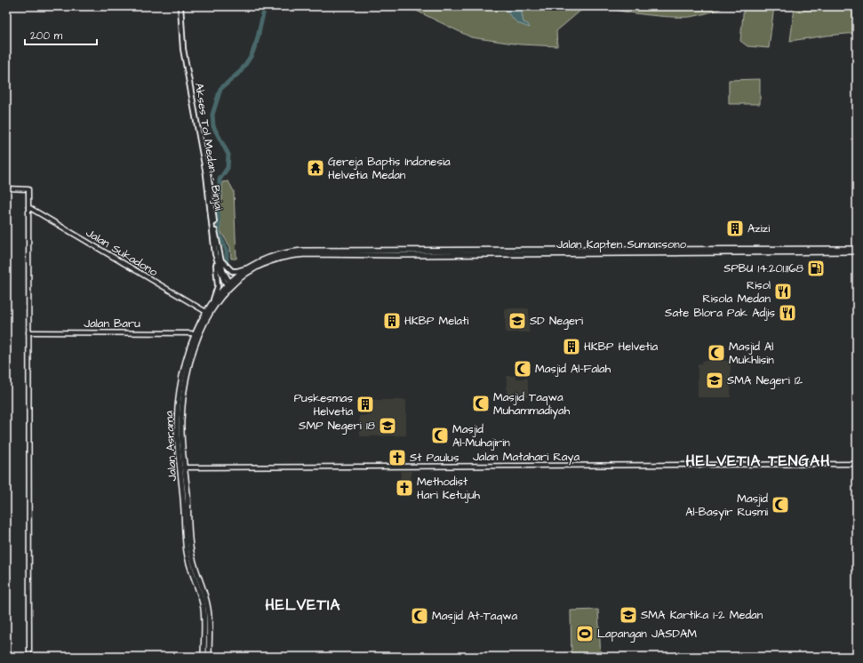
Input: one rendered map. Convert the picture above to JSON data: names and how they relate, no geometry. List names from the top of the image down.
{
  "streets": {
    "highway": ["Jalan Kapten Sumarsono", "Jalan Asrama"],
    "main road": ["Akses Tol Medan - Binjai"],
    "street": ["Jalan Sukadono", "Jalan Baru", "Jalan Matahari Raya"]
  },
  "crossings": [
    ["Akses Tol Medan - Binjai", "Jalan Asrama"],
    ["Jalan Kapten Sumarsono", "Jalan Asrama"],
    ["Jalan Sukadono", "Jalan Asrama"],
    ["Jalan Baru", "Jalan Asrama"],
    ["Jalan Asrama", "Jalan Matahari Raya"]
  ],
  "districts": ["HELVETIA TENGAH", "HELVETIA"],
  "places": {
    "temple": ["Gereja Baptis Indonesia Helvetia Medan"],
    "building": [
      "Azizi",
      "HKBP Melati",
      "HKBP Helvetia",
      "Puskesmas Helvetia"
    ],
    "fuel station": ["SPBU 14.201.1168"],
    "restaurant": ["Risol Risola Medan", "Sate Blora Pak Adjis"],
    "school or university": [
      "SD Negeri",
      "SMA Negeri 12",
      "SMP Negeri 18",
      "SMA Kartika 1-2 Medan"
    ],
    "mosque": [
      "Masjid Al Mukhlisin",
      "Masjid Al-Falah",
      "Masjid Taqwa Muhammadiyah",
      "Masjid Al-Muhajirin",
      "Masjid Al-Basyir Rusmi",
      "Masjid At-Taqwa"
    ],
    "church": ["St Paulus", "Methodist Hari Ketujuh"],
    "sports": ["Lapangan JASDAM"]
  },
  "scale_bar": "200 m"
}
